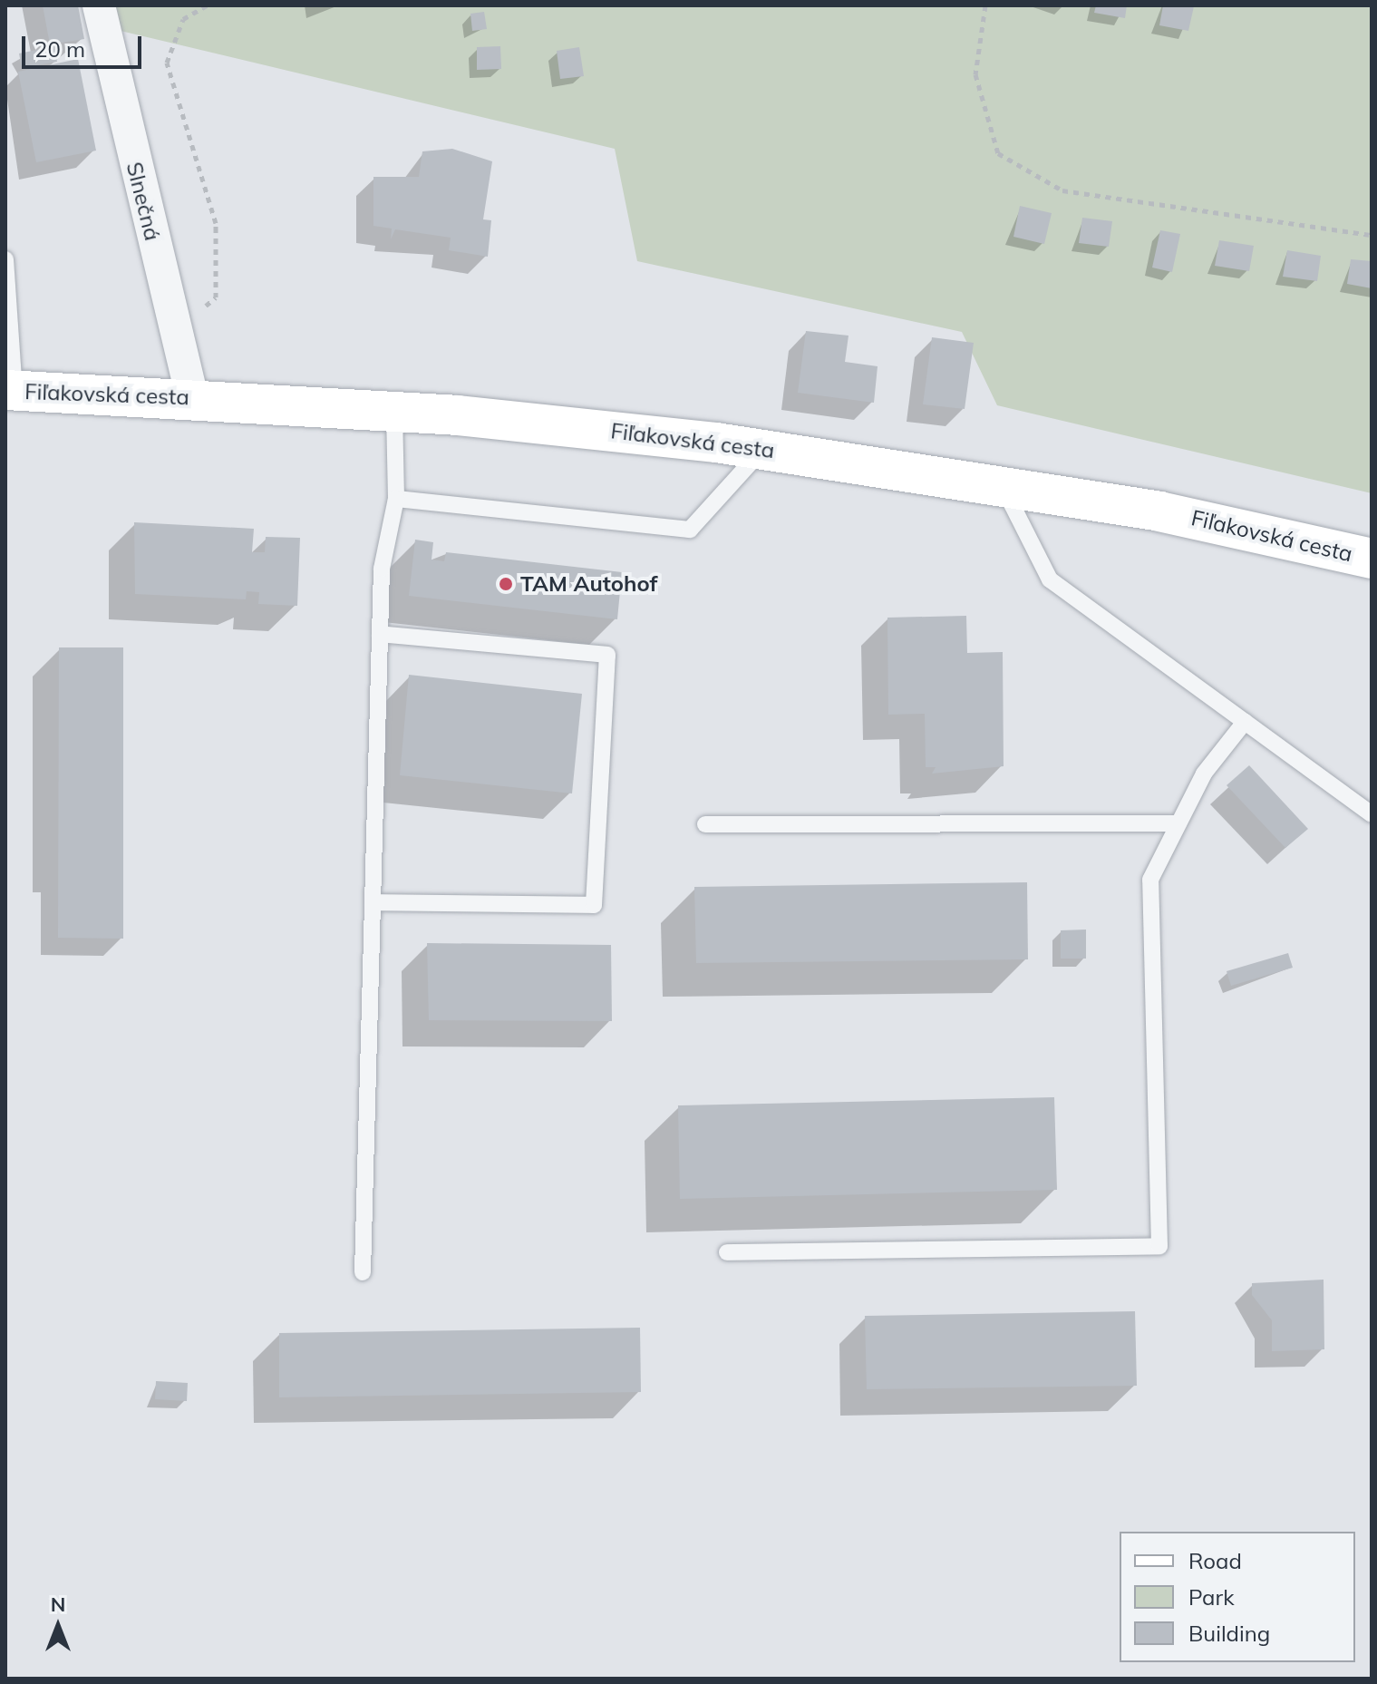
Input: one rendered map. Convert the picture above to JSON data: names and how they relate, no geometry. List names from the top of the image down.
{
  "streets": {
    "street": ["Slnečná", "Fiľakovská cesta"]
  },
  "crossings": [
    ["Slnečná", "Fiľakovská cesta"]
  ],
  "places": ["TAM Autohof"],
  "legend": ["Road", "Park", "Building"],
  "scale_bar": "20 m",
  "north": "top"
}
